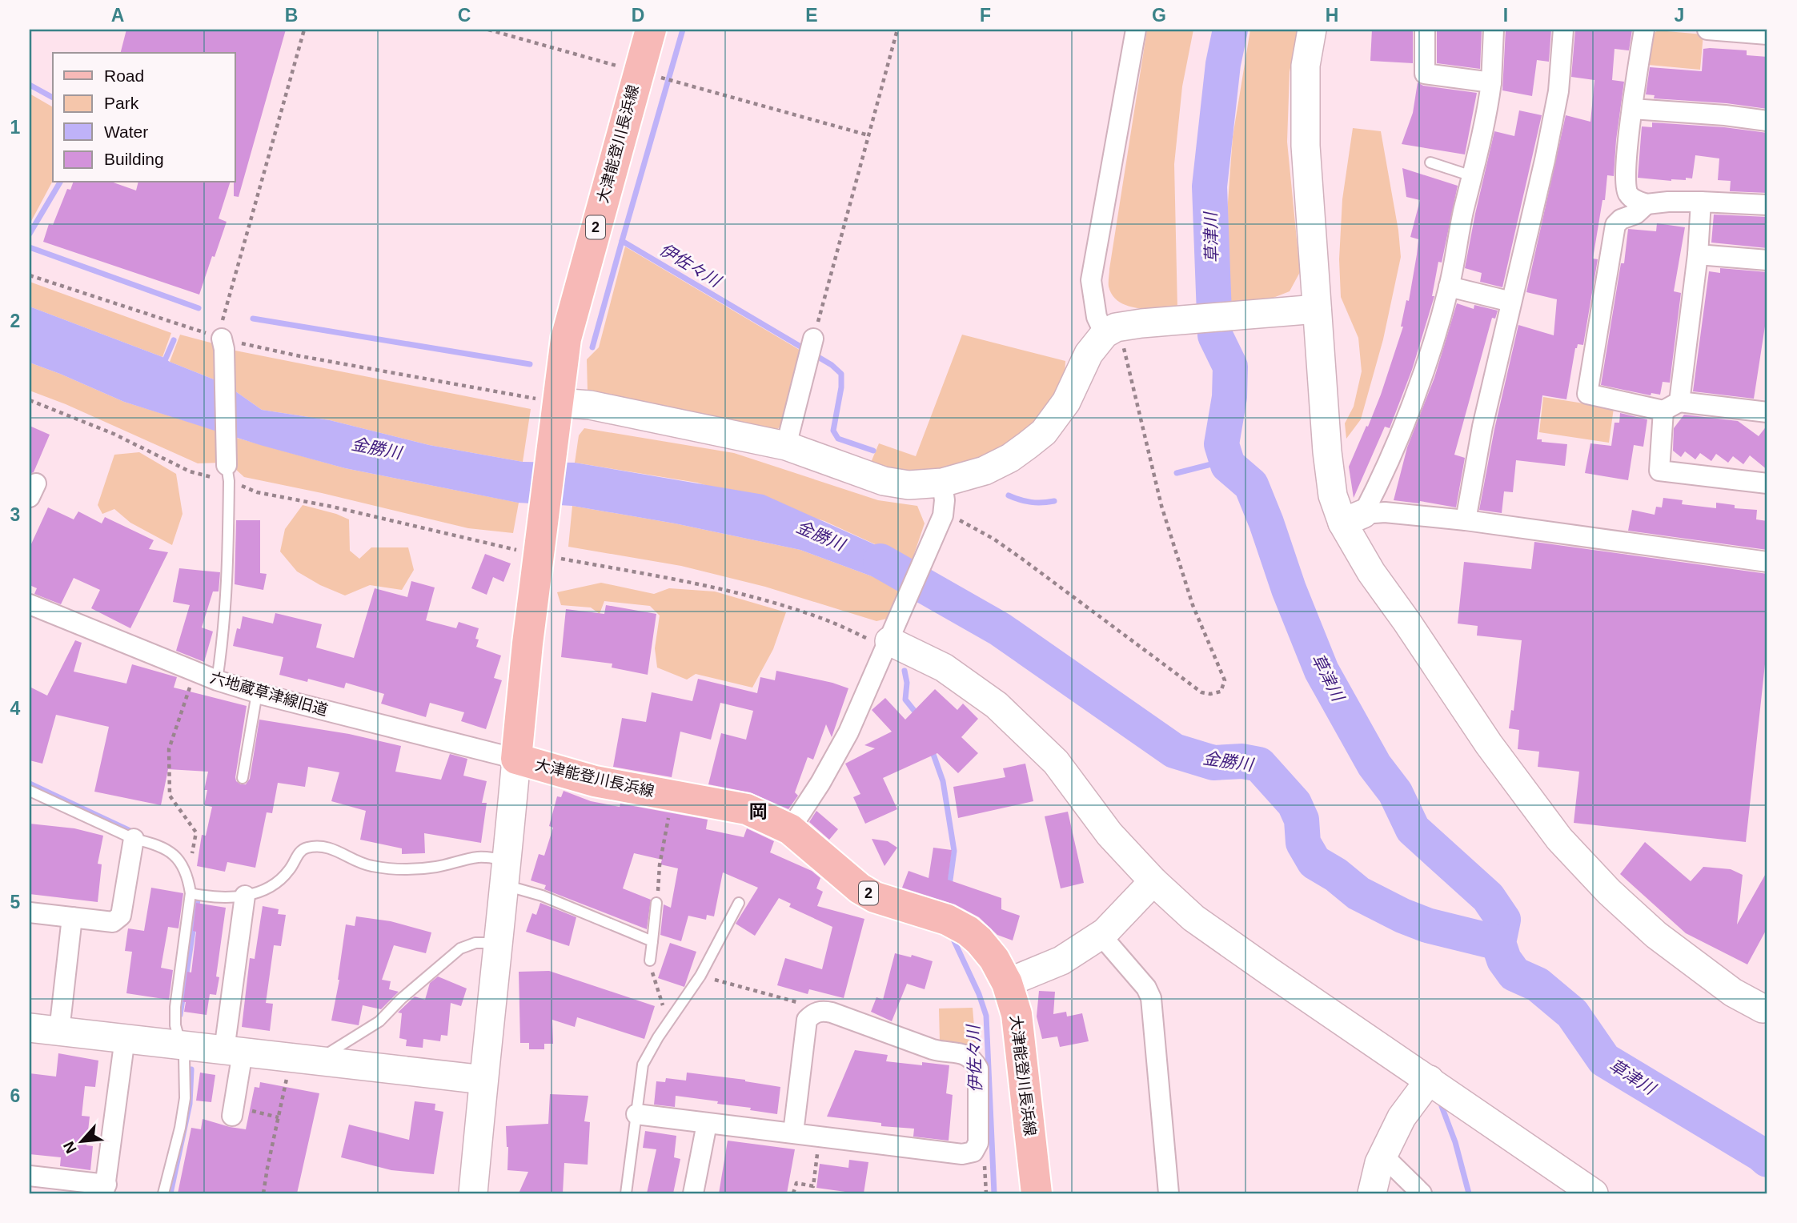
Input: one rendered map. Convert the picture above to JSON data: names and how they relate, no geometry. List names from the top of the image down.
{
  "streets": {
    "main road": ["大津能登川長浜線", "2"],
    "street": ["六地蔵草津線旧道"]
  },
  "crossings": [
    ["大津能登川長浜線", "六地蔵草津線旧道"]
  ],
  "districts": ["岡"],
  "water": ["草津川", "伊佐々川", "金勝川"],
  "legend": [
    "Road",
    "Park",
    "Water",
    "Building"
  ],
  "north": "bottom left",
  "grid": {
    "columns": [
      "A",
      "B",
      "C",
      "D",
      "E",
      "F",
      "G",
      "H",
      "I",
      "J"
    ],
    "rows": [
      "1",
      "2",
      "3",
      "4",
      "5",
      "6"
    ]
  }
}
